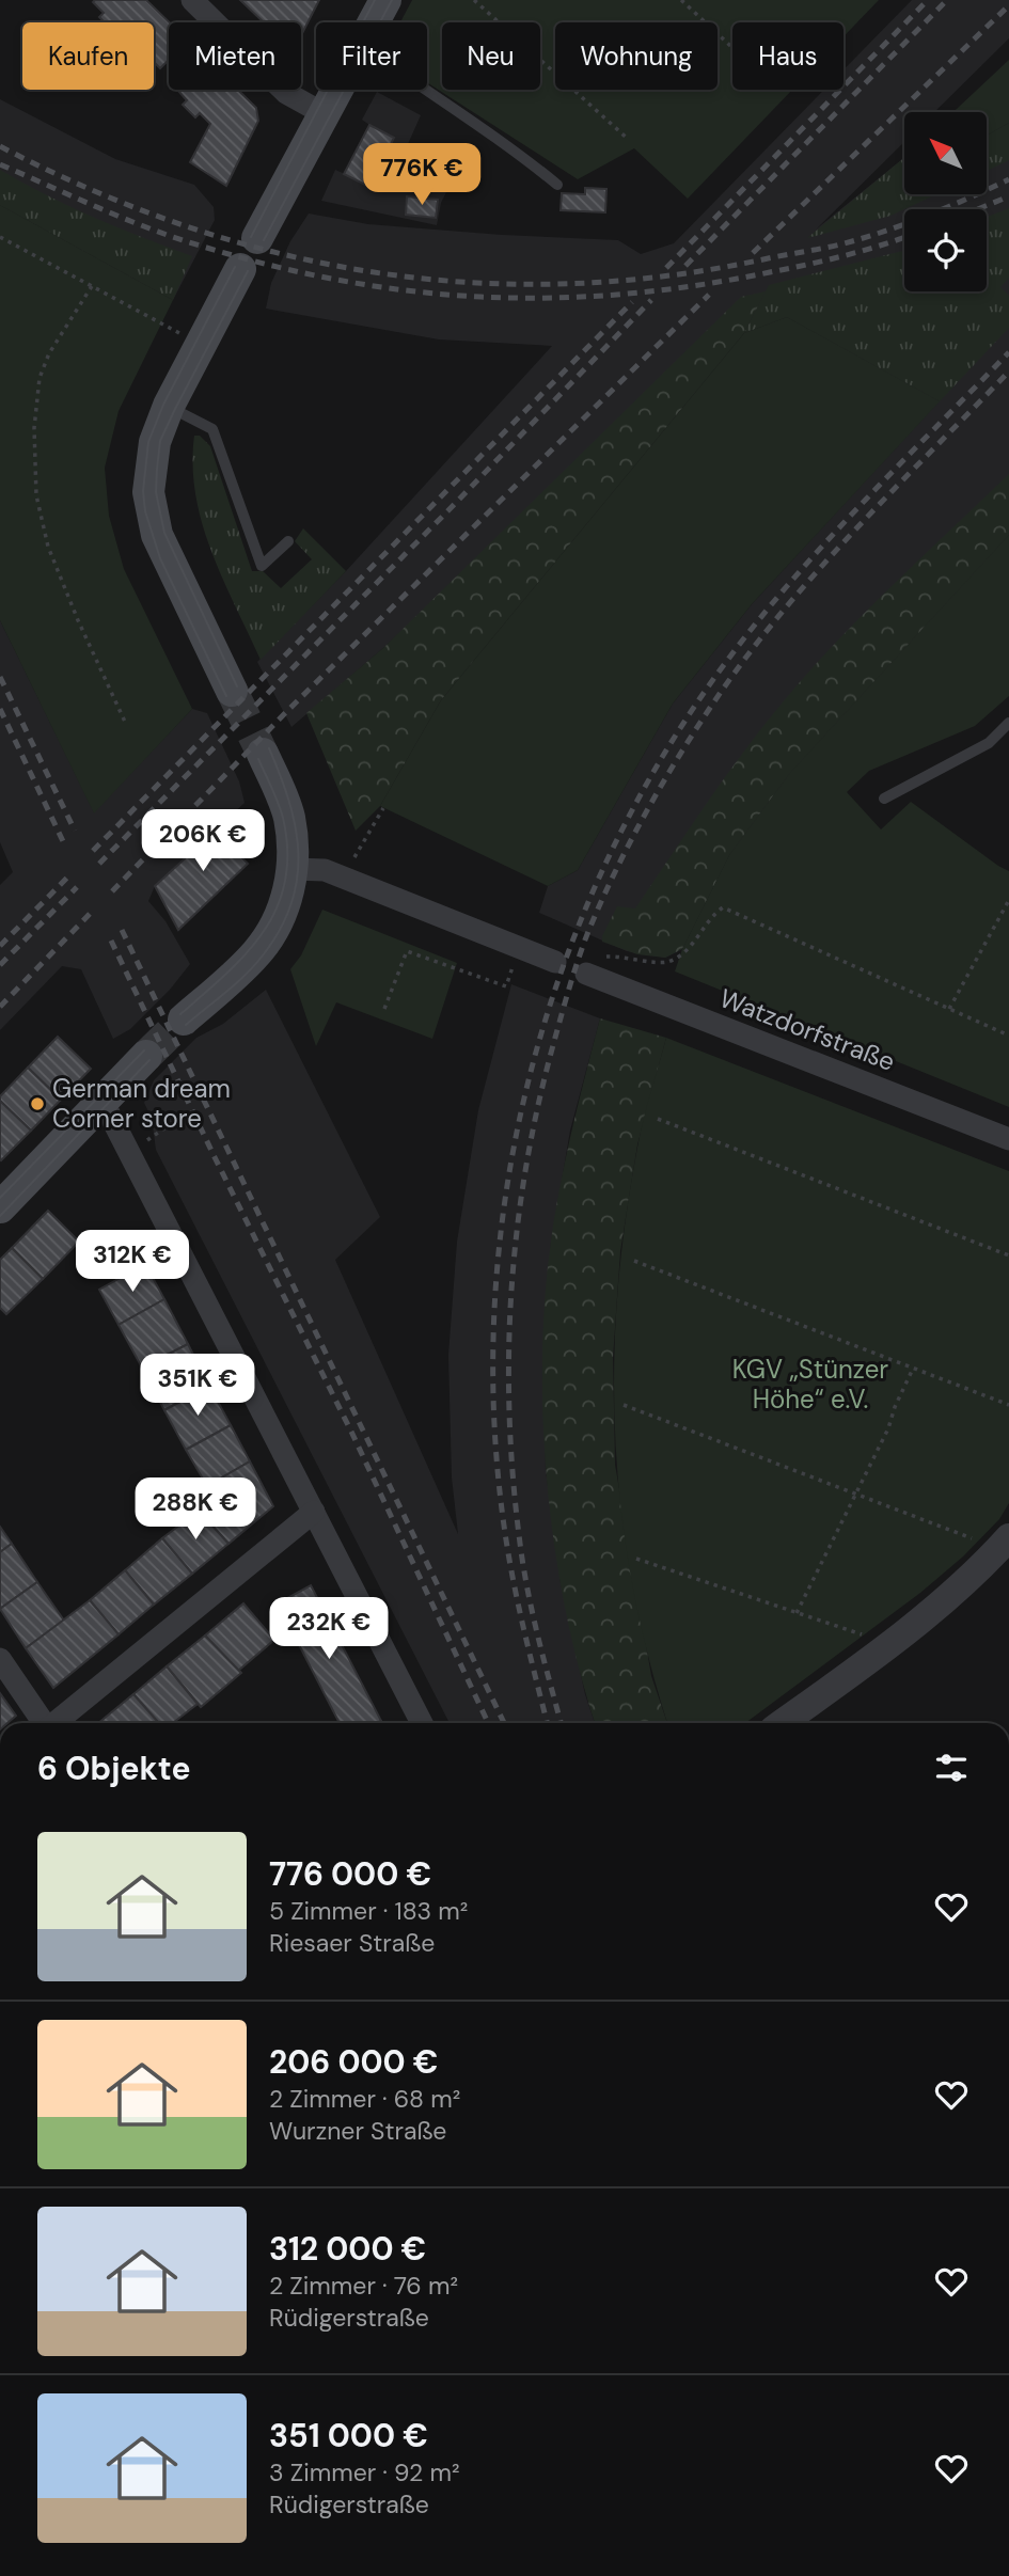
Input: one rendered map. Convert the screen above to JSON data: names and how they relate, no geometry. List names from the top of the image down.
{
  "streets": {
    "street": ["Watzdorfstraße"]
  },
  "parks": ["KGV „Stünzer Höhe“ e.V."],
  "places": ["German dream Corner store"],
  "north": "top left",
  "page": {
    "chip": [
      "Kaufen",
      "Mieten",
      "Filter",
      "Neu",
      "Wohnung",
      "Haus"
    ],
    "price": [
      "776K €",
      "206K €",
      "312K €",
      "351K €",
      "288K €",
      "232K €"
    ],
    "heading": "6 Objekte",
    "list": [
      {
        "name": "776 000 €",
        "note": "5 Zimmer · 183 m² · Riesaer Straße"
      },
      {
        "name": "206 000 €",
        "note": "2 Zimmer · 68 m² · Wurzner Straße"
      },
      {
        "name": "312 000 €",
        "note": "2 Zimmer · 76 m² · Rüdigerstraße"
      },
      {
        "name": "351 000 €",
        "note": "3 Zimmer · 92 m² · Rüdigerstraße"
      }
    ]
  }
}
